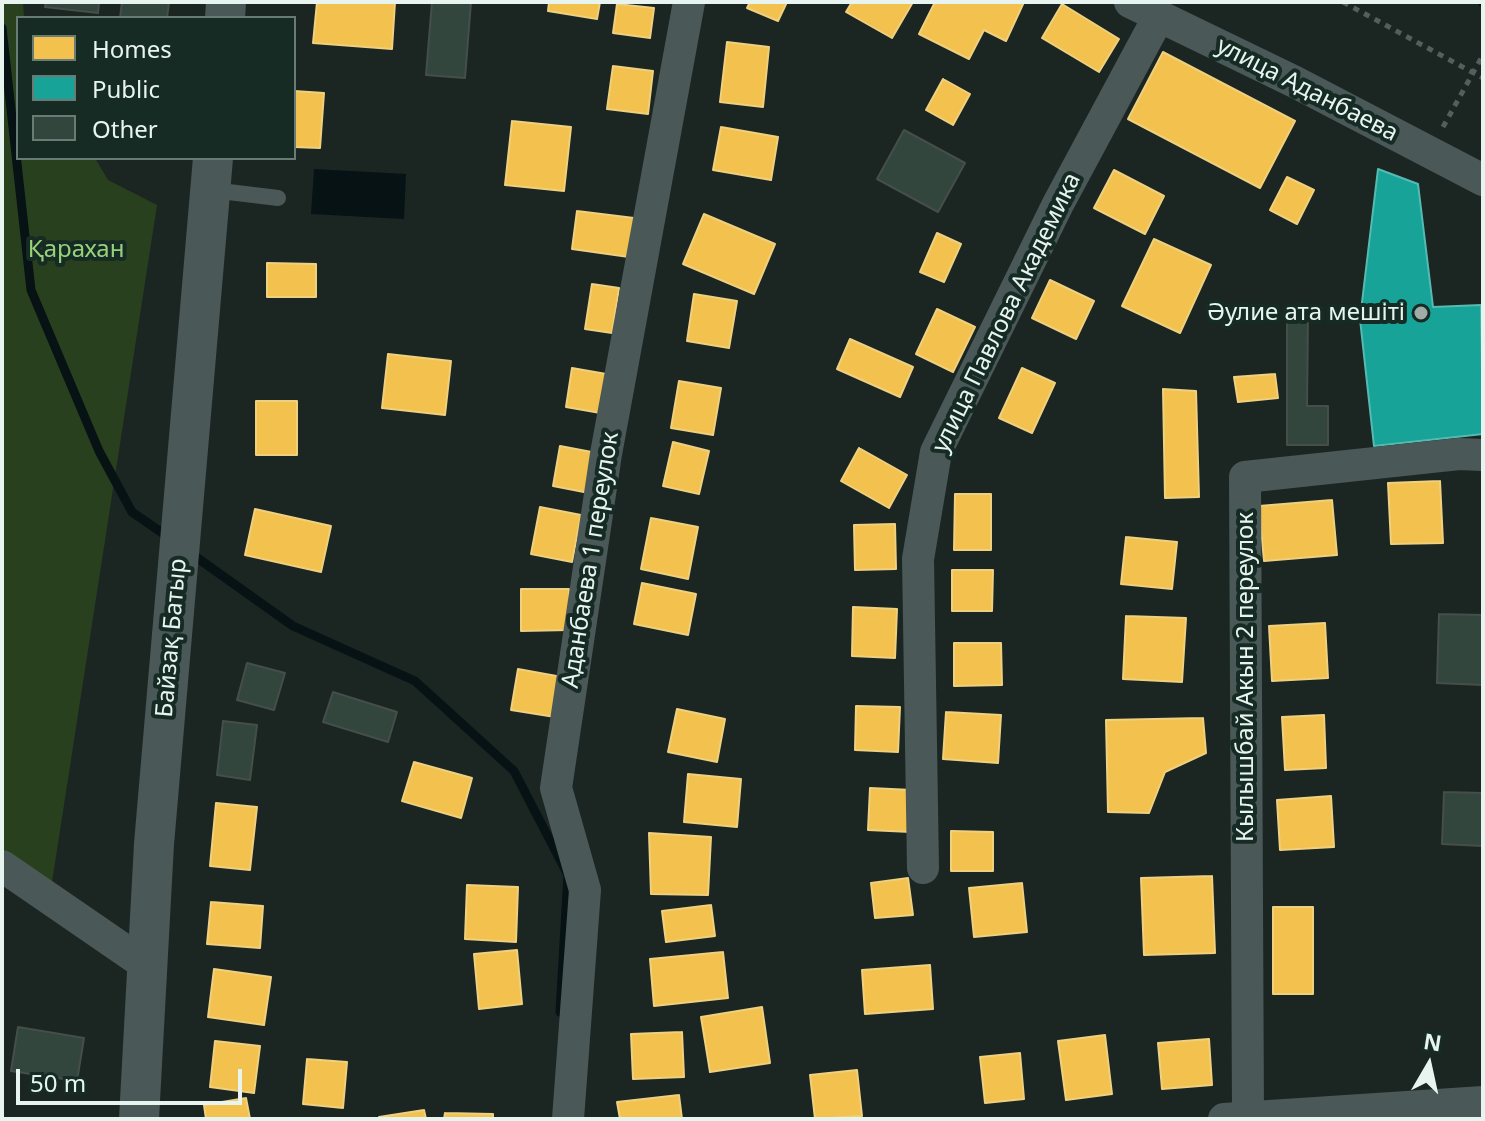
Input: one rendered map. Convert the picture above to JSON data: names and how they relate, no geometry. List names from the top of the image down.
{
  "streets": {
    "street": [
      "улица Аданбаева",
      "улица Павлова Академика",
      "Аданбаева 1 переулок",
      "Байзақ Батыр",
      "Кылышбай Акын 2 переулок"
    ]
  },
  "crossings": [
    ["улица Аданбаева", "улица Павлова Академика"]
  ],
  "parks": ["Қарахан"],
  "places": ["Әулие ата мешіті"],
  "legend": ["Homes", "Public", "Other"],
  "scale_bar": "50 m",
  "north": "top"
}
